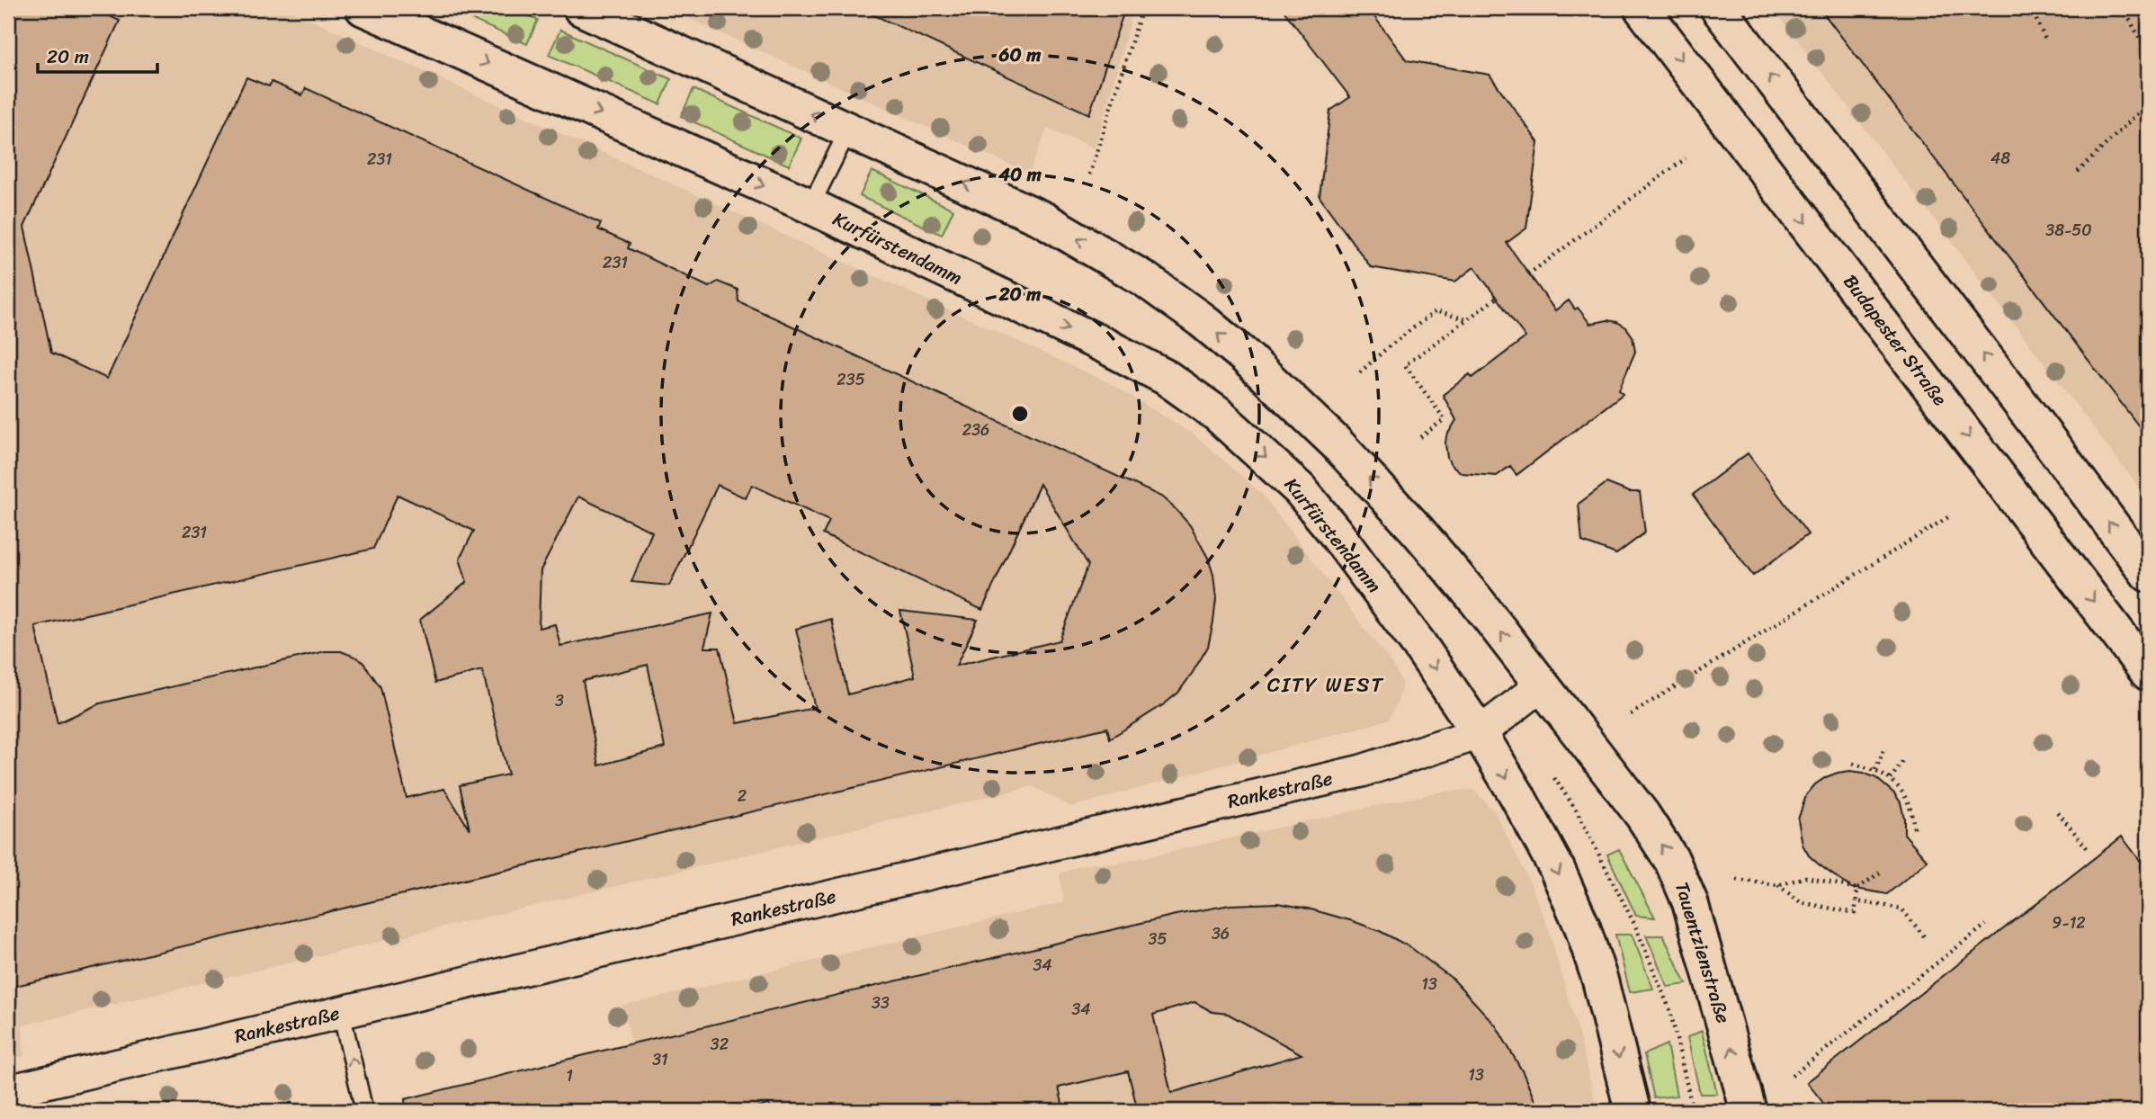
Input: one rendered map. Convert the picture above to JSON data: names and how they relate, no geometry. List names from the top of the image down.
{
  "streets": {
    "main road": ["Kurfürstendamm", "Budapester Straße", "Tauentzienstraße"],
    "street": ["Rankestraße"]
  },
  "crossings": [
    ["Kurfürstendamm", "Rankestraße"],
    ["Rankestraße", "Tauentzienstraße"]
  ],
  "districts": ["CITY WEST"],
  "house_numbers": [
    "48",
    "231",
    "38-50",
    "231",
    "235",
    "236",
    "231",
    "3",
    "2",
    "9-12",
    "36",
    "35",
    "34",
    "13",
    "33",
    "34",
    "32",
    "31",
    "13",
    "1"
  ],
  "scale_bar": "20 m",
  "rings": ["60 m", "40 m", "20 m"]
}
